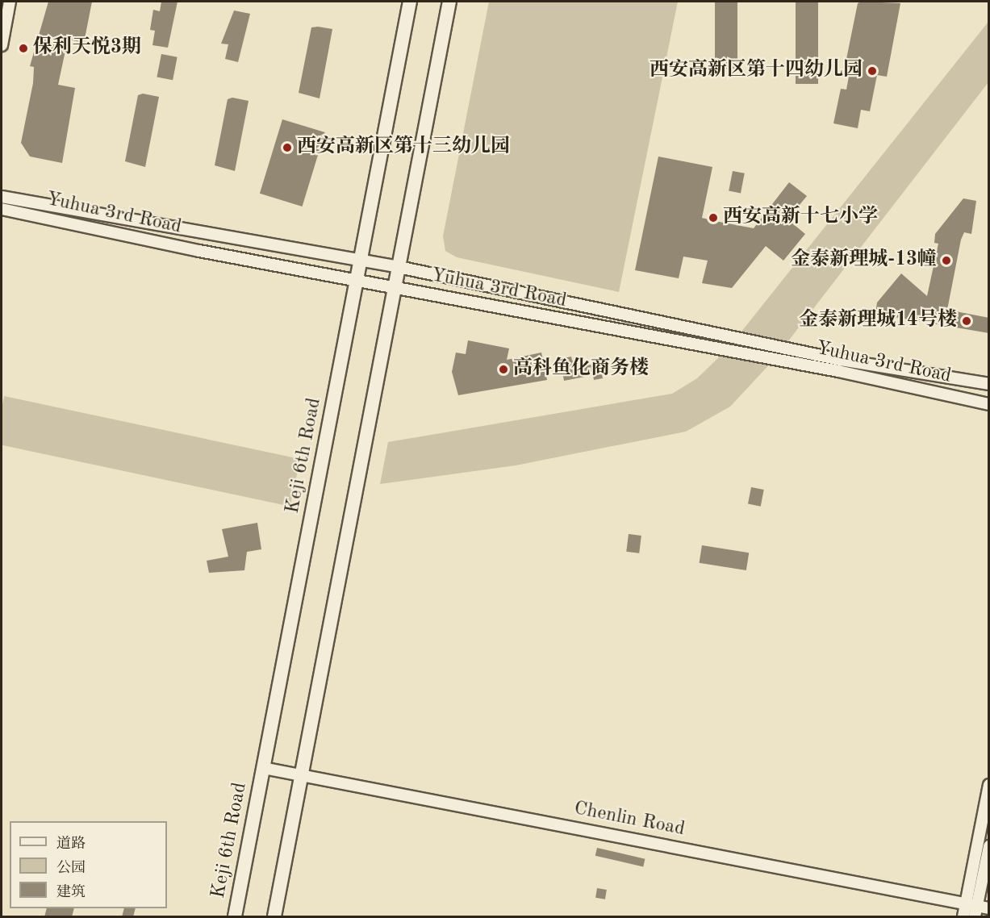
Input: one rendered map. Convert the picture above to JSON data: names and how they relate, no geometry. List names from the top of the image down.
{
  "streets": {
    "main road": ["Keji 6th Road"],
    "street": ["Yuhua 3rd Road", "Chenlin Road"]
  },
  "crossings": [
    ["Yuhua 3rd Road", "Keji 6th Road"],
    ["Keji 6th Road", "Chenlin Road"]
  ],
  "places": [
    "保利天悦3期",
    "西安高新区第十四幼儿园",
    "西安高新区第十三幼儿园",
    "西安高新十七小学",
    "金泰新理城-13幢",
    "金泰新理城14号楼",
    "高科鱼化商务楼"
  ],
  "legend": ["道路", "公园", "建筑"]
}
